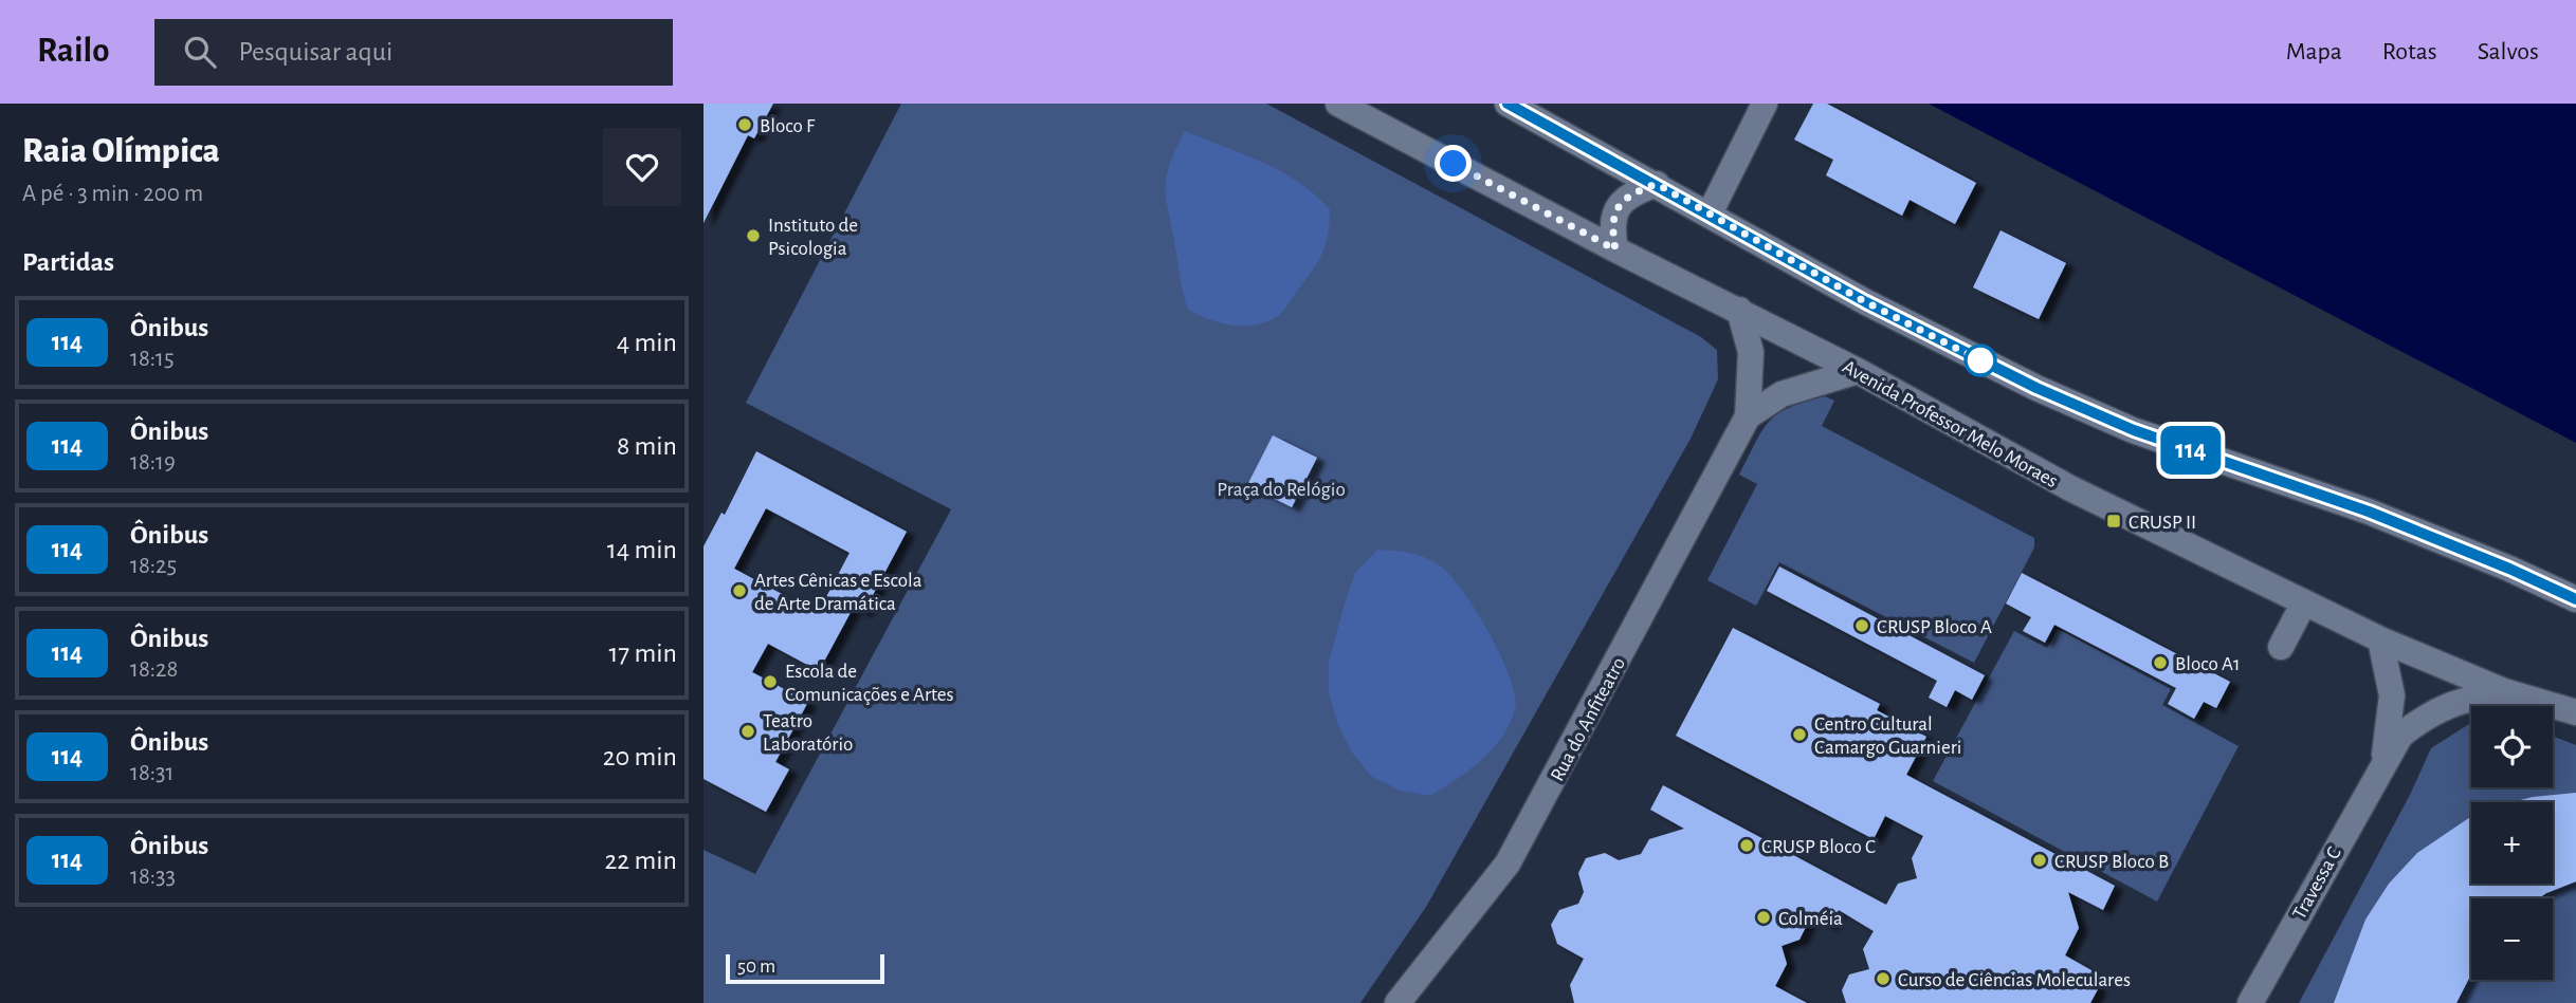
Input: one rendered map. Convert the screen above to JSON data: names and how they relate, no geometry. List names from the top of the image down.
{
  "streets": {
    "street": ["Avenida Professor Melo Moraes", "Rua do Anfiteatro", "Travessa C"]
  },
  "crossings": [
    ["Avenida Professor Melo Moraes", "Rua do Anfiteatro"],
    ["Avenida Professor Melo Moraes", "Travessa C"]
  ],
  "parks": ["Praça do Relógio"],
  "places": {
    "other": [
      "Bloco F",
      "Instituto de Psicologia",
      "Artes Cênicas e Escola de Arte Dramática",
      "CRUSP Bloco A",
      "Bloco A1",
      "Escola de Comunicações e Artes",
      "Teatro Laboratório",
      "Centro Cultural Camargo Guarnieri",
      "CRUSP Bloco C",
      "CRUSP Bloco B",
      "Colméia",
      "Curso de Ciências Moleculares"
    ],
    "transit": ["CRUSP II"]
  },
  "lines": ["bus line 114"],
  "scale_bar": "50 m",
  "page": {
    "header": "Railo",
    "search": "Pesquisar aqui",
    "nav": ["Mapa", "Rotas", "Salvos"],
    "heading": [
      ["Raia Olímpica", "A pé · 3 min · 200 m"],
      "Partidas"
    ],
    "on_map": "114",
    "list": [
      {
        "mark": "114",
        "name": "Ônibus",
        "note": "18:15",
        "value": "4 min"
      },
      {
        "mark": "114",
        "name": "Ônibus",
        "note": "18:19",
        "value": "8 min"
      },
      {
        "mark": "114",
        "name": "Ônibus",
        "note": "18:25",
        "value": "14 min"
      },
      {
        "mark": "114",
        "name": "Ônibus",
        "note": "18:28",
        "value": "17 min"
      },
      {
        "mark": "114",
        "name": "Ônibus",
        "note": "18:31",
        "value": "20 min"
      },
      {
        "mark": "114",
        "name": "Ônibus",
        "note": "18:33",
        "value": "22 min"
      }
    ],
    "map_buttons": ["+", "−"],
    "scale": "50 m"
  }
}
